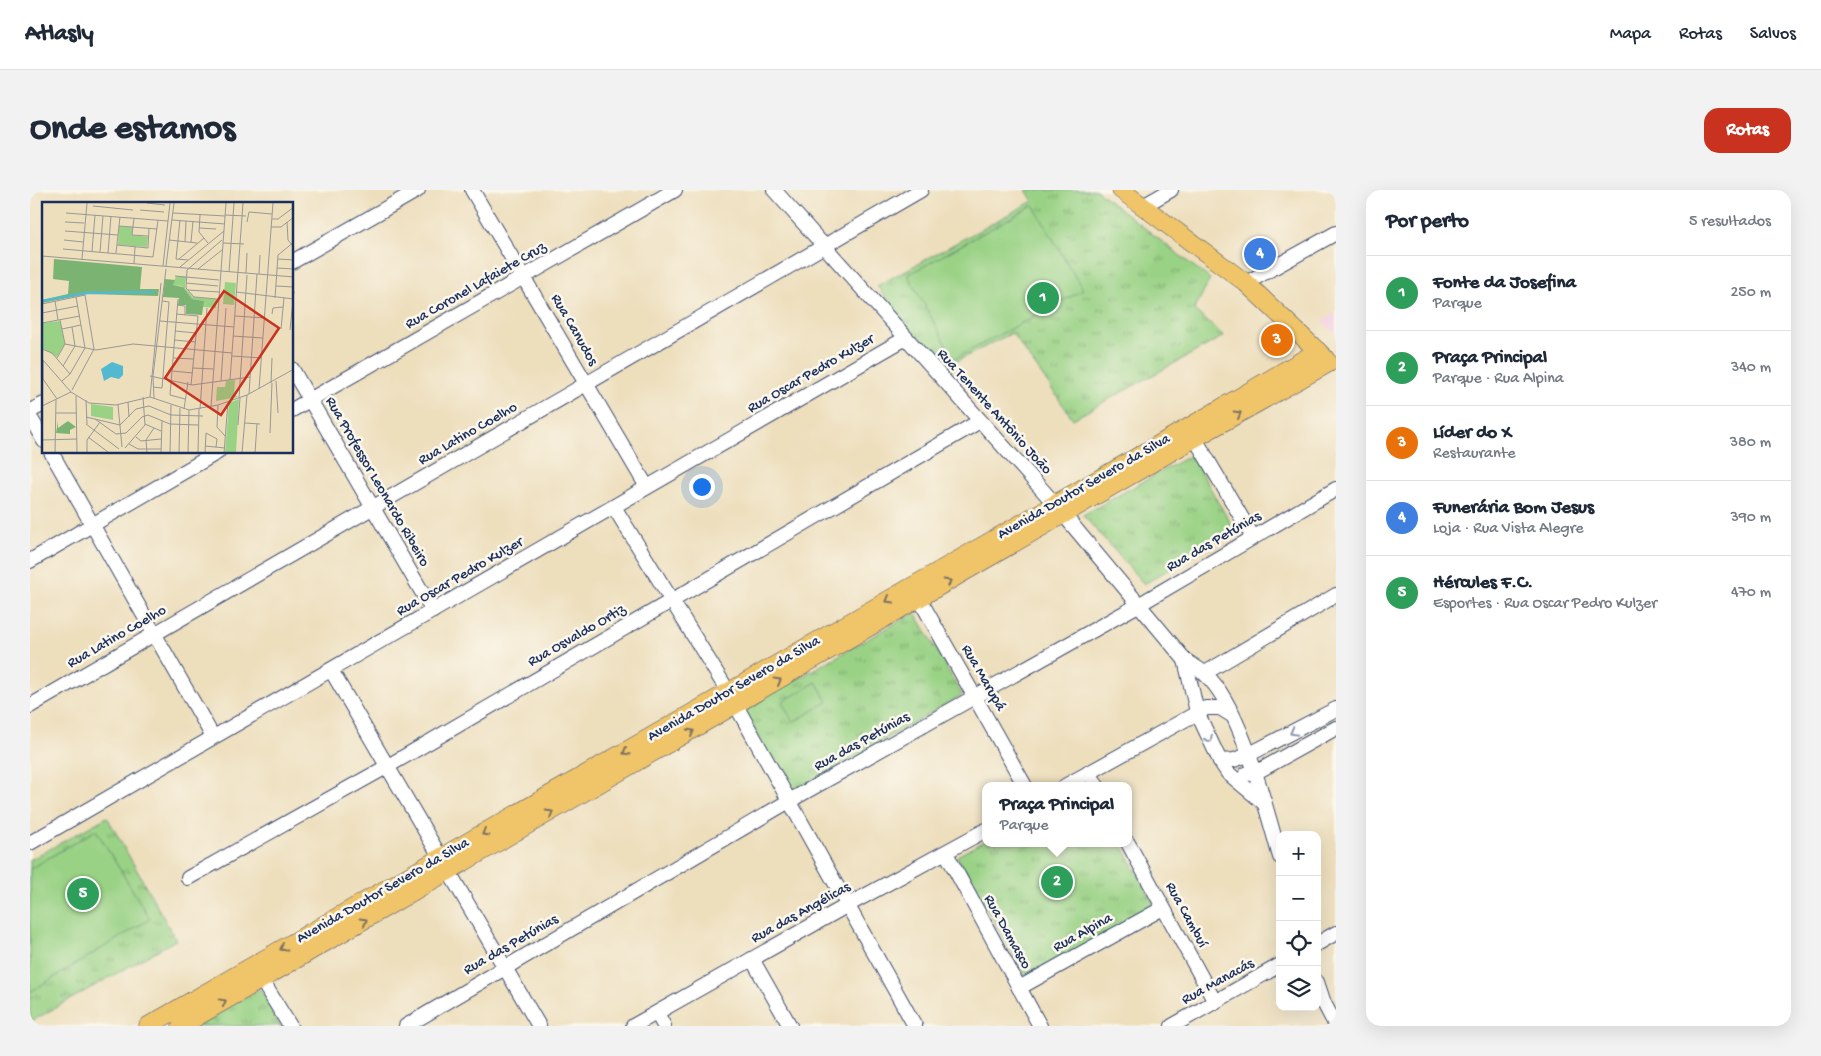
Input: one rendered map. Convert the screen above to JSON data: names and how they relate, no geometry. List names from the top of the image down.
{
  "streets": {
    "main road": ["Avenida Doutor Severo da Silva"],
    "street": [
      "Rua Coronel Lafaiete Cruz",
      "Rua Canudos",
      "Rua Oscar Pedro Kulzer",
      "Rua Tenente Antônio João",
      "Rua Latino Coelho",
      "Rua Professor Leonardo Ribeiro",
      "Rua das Petúnias",
      "Rua Osvaldo Ortiz",
      "Rua Marupá",
      "Rua das Angélicas",
      "Rua Cambuí",
      "Rua Damasco",
      "Rua Alpina",
      "Rua Manacás"
    ]
  },
  "crossings": [
    ["Rua Coronel Lafaiete Cruz", "Rua Canudos"],
    ["Rua Coronel Lafaiete Cruz", "Rua Professor Leonardo Ribeiro"],
    ["Rua Canudos", "Rua Oscar Pedro Kulzer"],
    ["Rua Canudos", "Rua Latino Coelho"],
    ["Rua Oscar Pedro Kulzer", "Rua Tenente Antônio João"],
    ["Rua Oscar Pedro Kulzer", "Rua Professor Leonardo Ribeiro"],
    ["Rua Tenente Antônio João", "Rua Latino Coelho"],
    ["Rua Tenente Antônio João", "Avenida Doutor Severo da Silva"],
    ["Rua Tenente Antônio João", "Rua das Petúnias"],
    ["Rua Tenente Antônio João", "Rua Osvaldo Ortiz"],
    ["Rua Latino Coelho", "Rua Professor Leonardo Ribeiro"],
    ["Avenida Doutor Severo da Silva", "Rua Marupá"],
    ["Rua das Petúnias", "Rua Marupá"],
    ["Rua das Angélicas", "Rua Damasco"],
    ["Rua Cambuí", "Rua Alpina"],
    ["Rua Cambuí", "Rua Manacás"],
    ["Rua Damasco", "Rua Alpina"]
  ],
  "page": {
    "header": "Atlasly",
    "nav": ["Mapa", "Rotas", "Salvos"],
    "buttons": "Rotas",
    "title": "Onde estamos",
    "heading": ["Por perto", "5 resultados"],
    "pins": [
      "4",
      "1",
      "3",
      "2",
      "5"
    ],
    "list": [
      {
        "mark": "1",
        "name": "Fonte da Josefina",
        "note": "Parque",
        "value": "250 m"
      },
      {
        "mark": "2",
        "name": "Praça Principal",
        "note": "Parque · Rua Alpina",
        "value": "340 m"
      },
      {
        "mark": "3",
        "name": "Líder do X",
        "note": "Restaurante",
        "value": "380 m"
      },
      {
        "mark": "4",
        "name": "Funerária Bom Jesus",
        "note": "Loja · Rua Vista Alegre",
        "value": "390 m"
      },
      {
        "mark": "5",
        "name": "Hércules F.C.",
        "note": "Esportes · Rua Oscar Pedro Kulzer",
        "value": "470 m"
      }
    ],
    "popup": ["Praça Principal", "Parque"],
    "map_buttons": ["+", "−"]
  }
}
